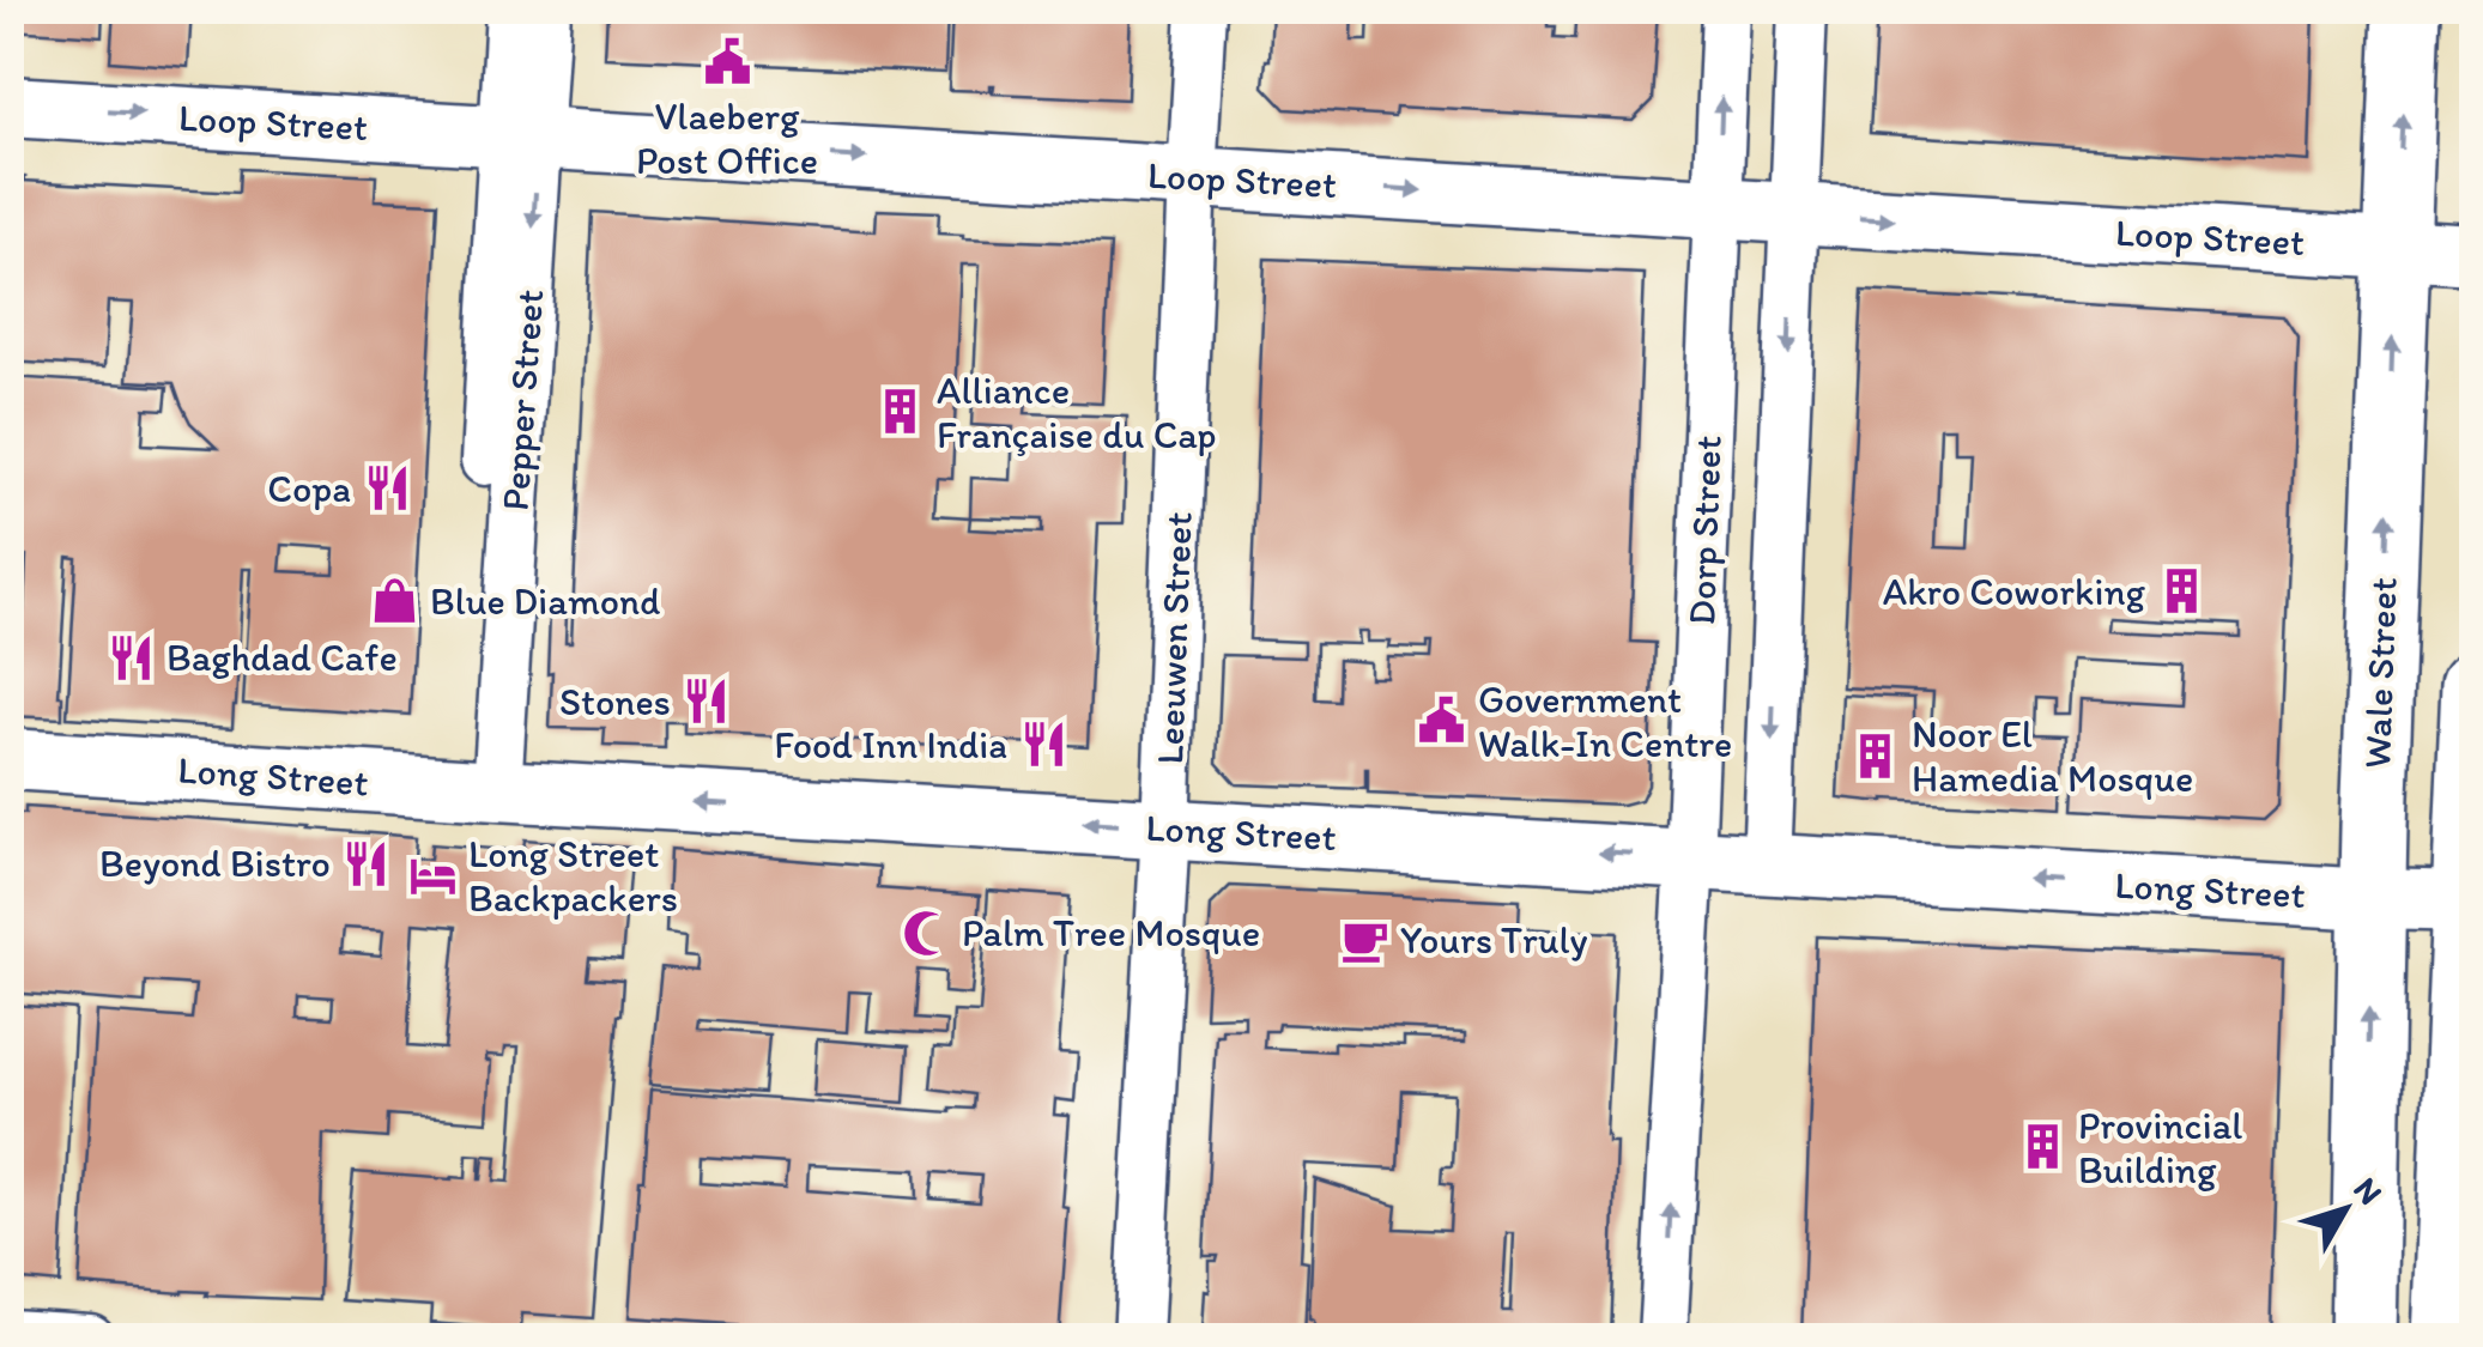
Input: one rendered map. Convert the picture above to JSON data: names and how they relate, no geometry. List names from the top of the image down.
{
  "streets": {
    "main road": ["Wale Street"],
    "street": [
      "Loop Street",
      "Pepper Street",
      "Dorp Street",
      "Leeuwen Street",
      "Long Street"
    ]
  },
  "crossings": [
    ["Loop Street", "Pepper Street"],
    ["Loop Street", "Dorp Street"],
    ["Loop Street", "Leeuwen Street"],
    ["Loop Street", "Wale Street"],
    ["Pepper Street", "Long Street"],
    ["Dorp Street", "Long Street"],
    ["Leeuwen Street", "Long Street"],
    ["Wale Street", "Long Street"]
  ],
  "one_way": ["Loop Street", "Long Street"],
  "places": {
    "public building": ["Vlaeberg Post Office", "Government Walk-In Centre"],
    "building": [
      "Alliance Française du Cap",
      "Akro Coworking",
      "Noor El Hamedia Mosque",
      "Provincial Building"
    ],
    "restaurant": [
      "Copa",
      "Baghdad Cafe",
      "Stones",
      "Food Inn India",
      "Beyond Bistro"
    ],
    "shop": ["Blue Diamond"],
    "hotel": ["Long Street Backpackers"],
    "mosque": ["Palm Tree Mosque"],
    "cafe": ["Yours Truly"]
  },
  "north": "top right"
}
